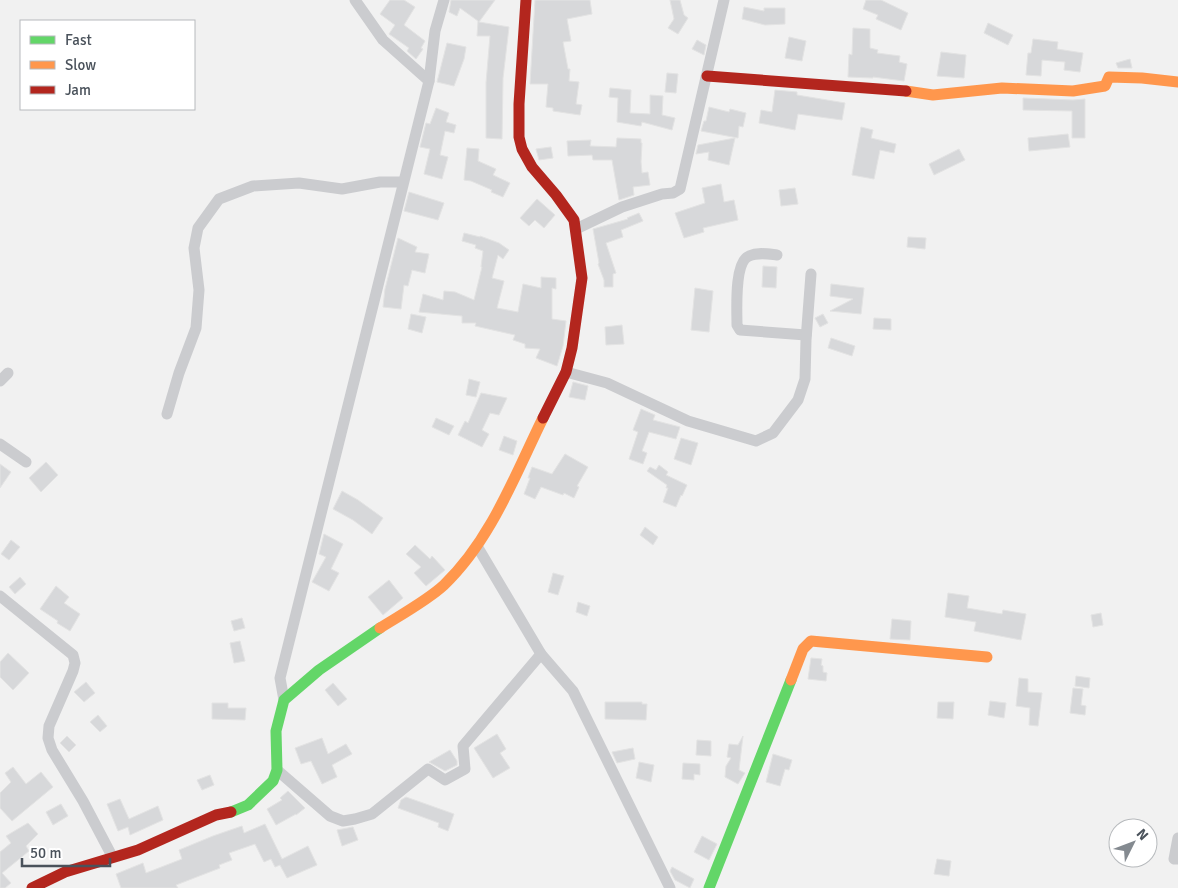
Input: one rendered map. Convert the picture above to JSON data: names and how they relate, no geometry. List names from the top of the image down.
{
  "legend": ["Fast", "Slow", "Jam"],
  "scale_bar": "50 m",
  "north": "top right"
}
